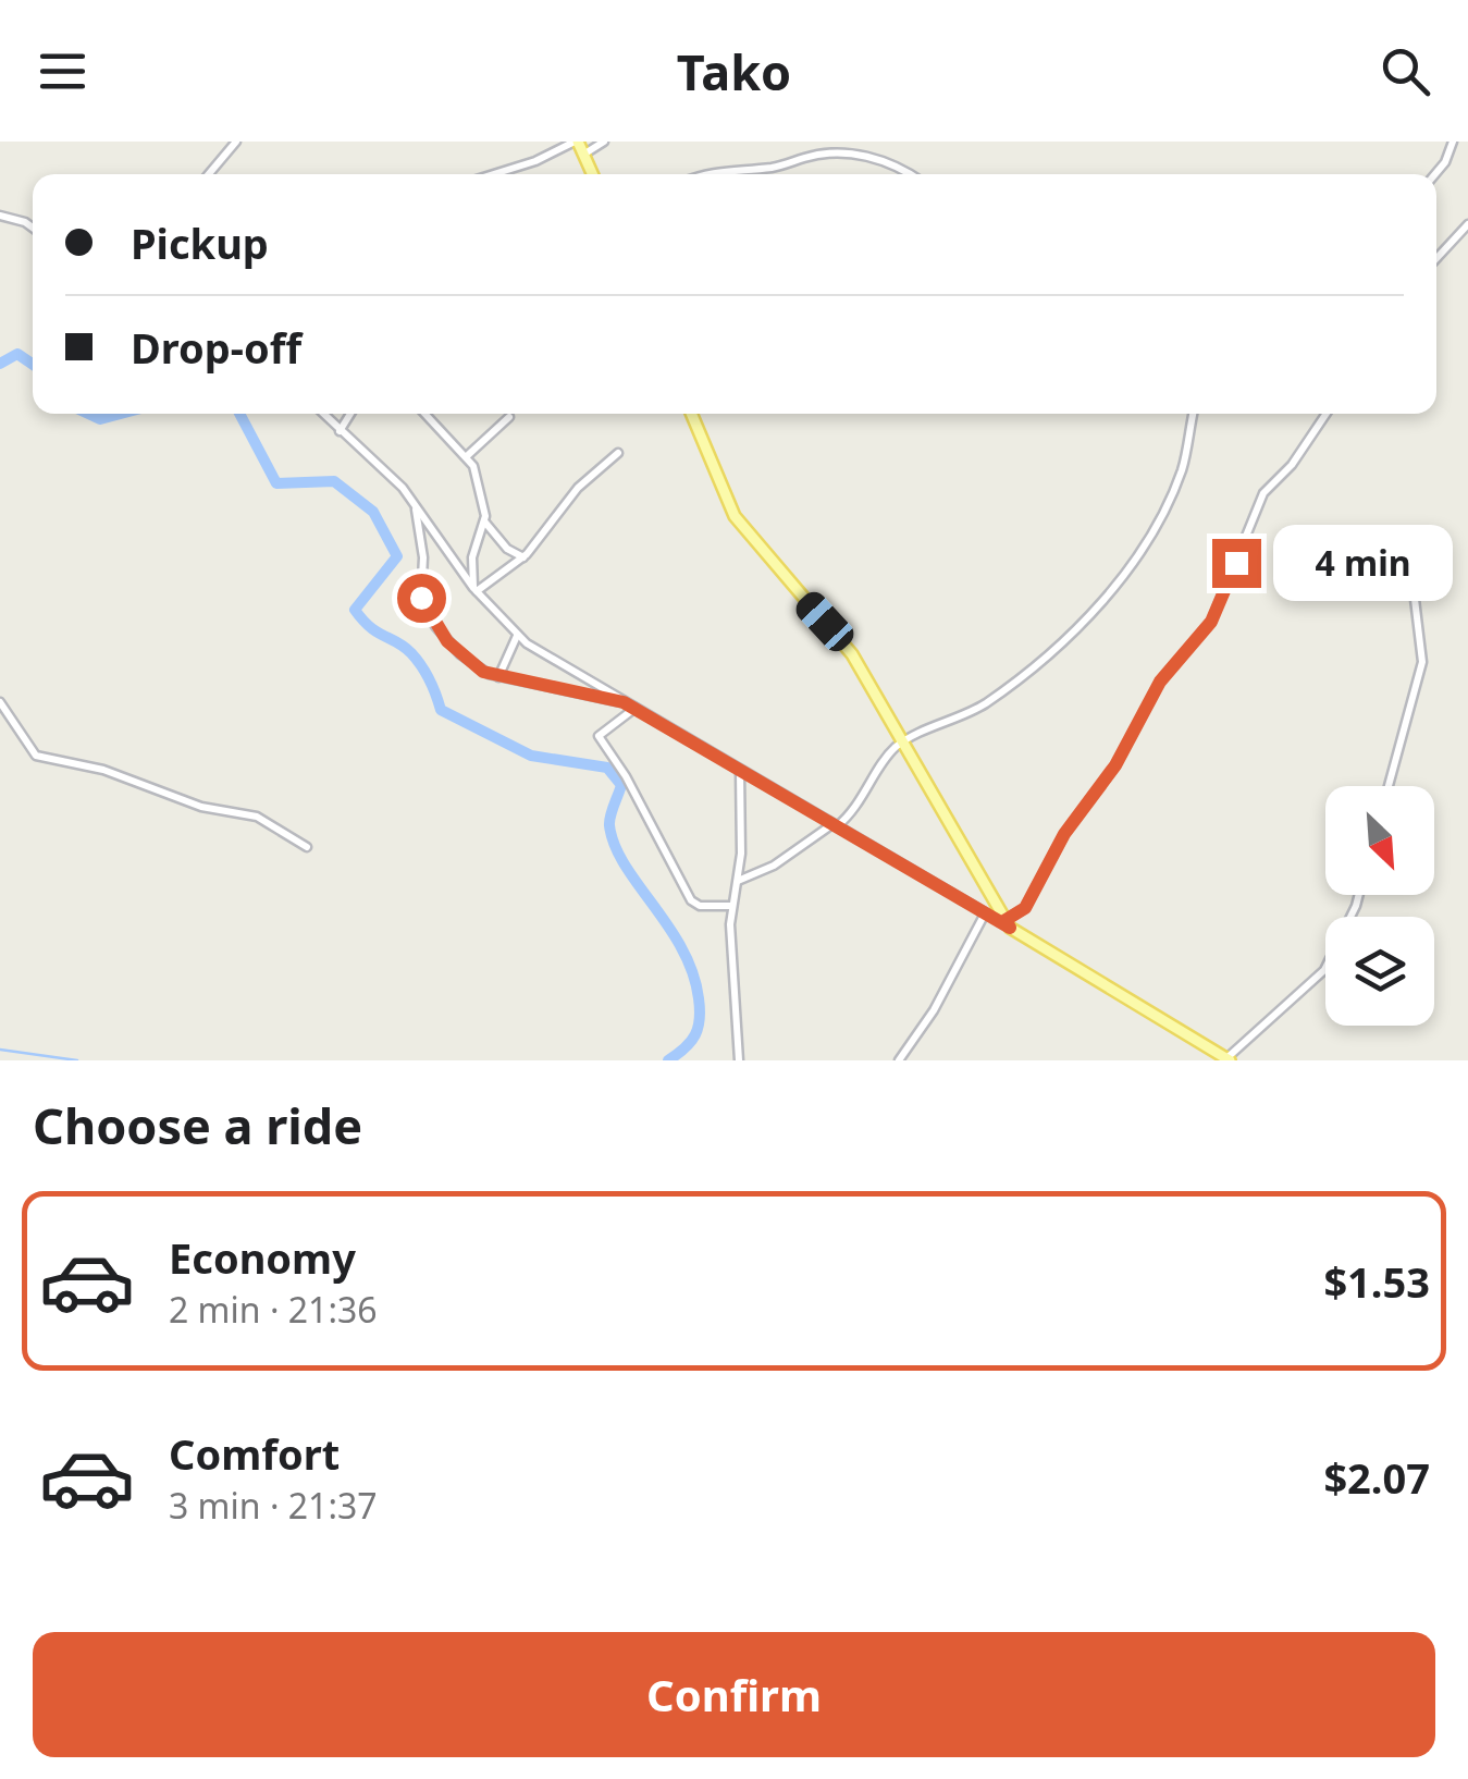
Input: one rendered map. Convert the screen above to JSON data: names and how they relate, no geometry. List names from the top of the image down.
{
  "north": "bottom right",
  "page": {
    "header": "Tako",
    "banner": ["Pickup", "Drop-off"],
    "bubble": "4 min",
    "heading": "Choose a ride",
    "list": [
      {
        "name": "Economy",
        "note": "2 min · 21:36",
        "value": "$1.53"
      },
      {
        "name": "Comfort",
        "note": "3 min · 21:37",
        "value": "$2.07"
      }
    ],
    "buttons": "Confirm"
  }
}
